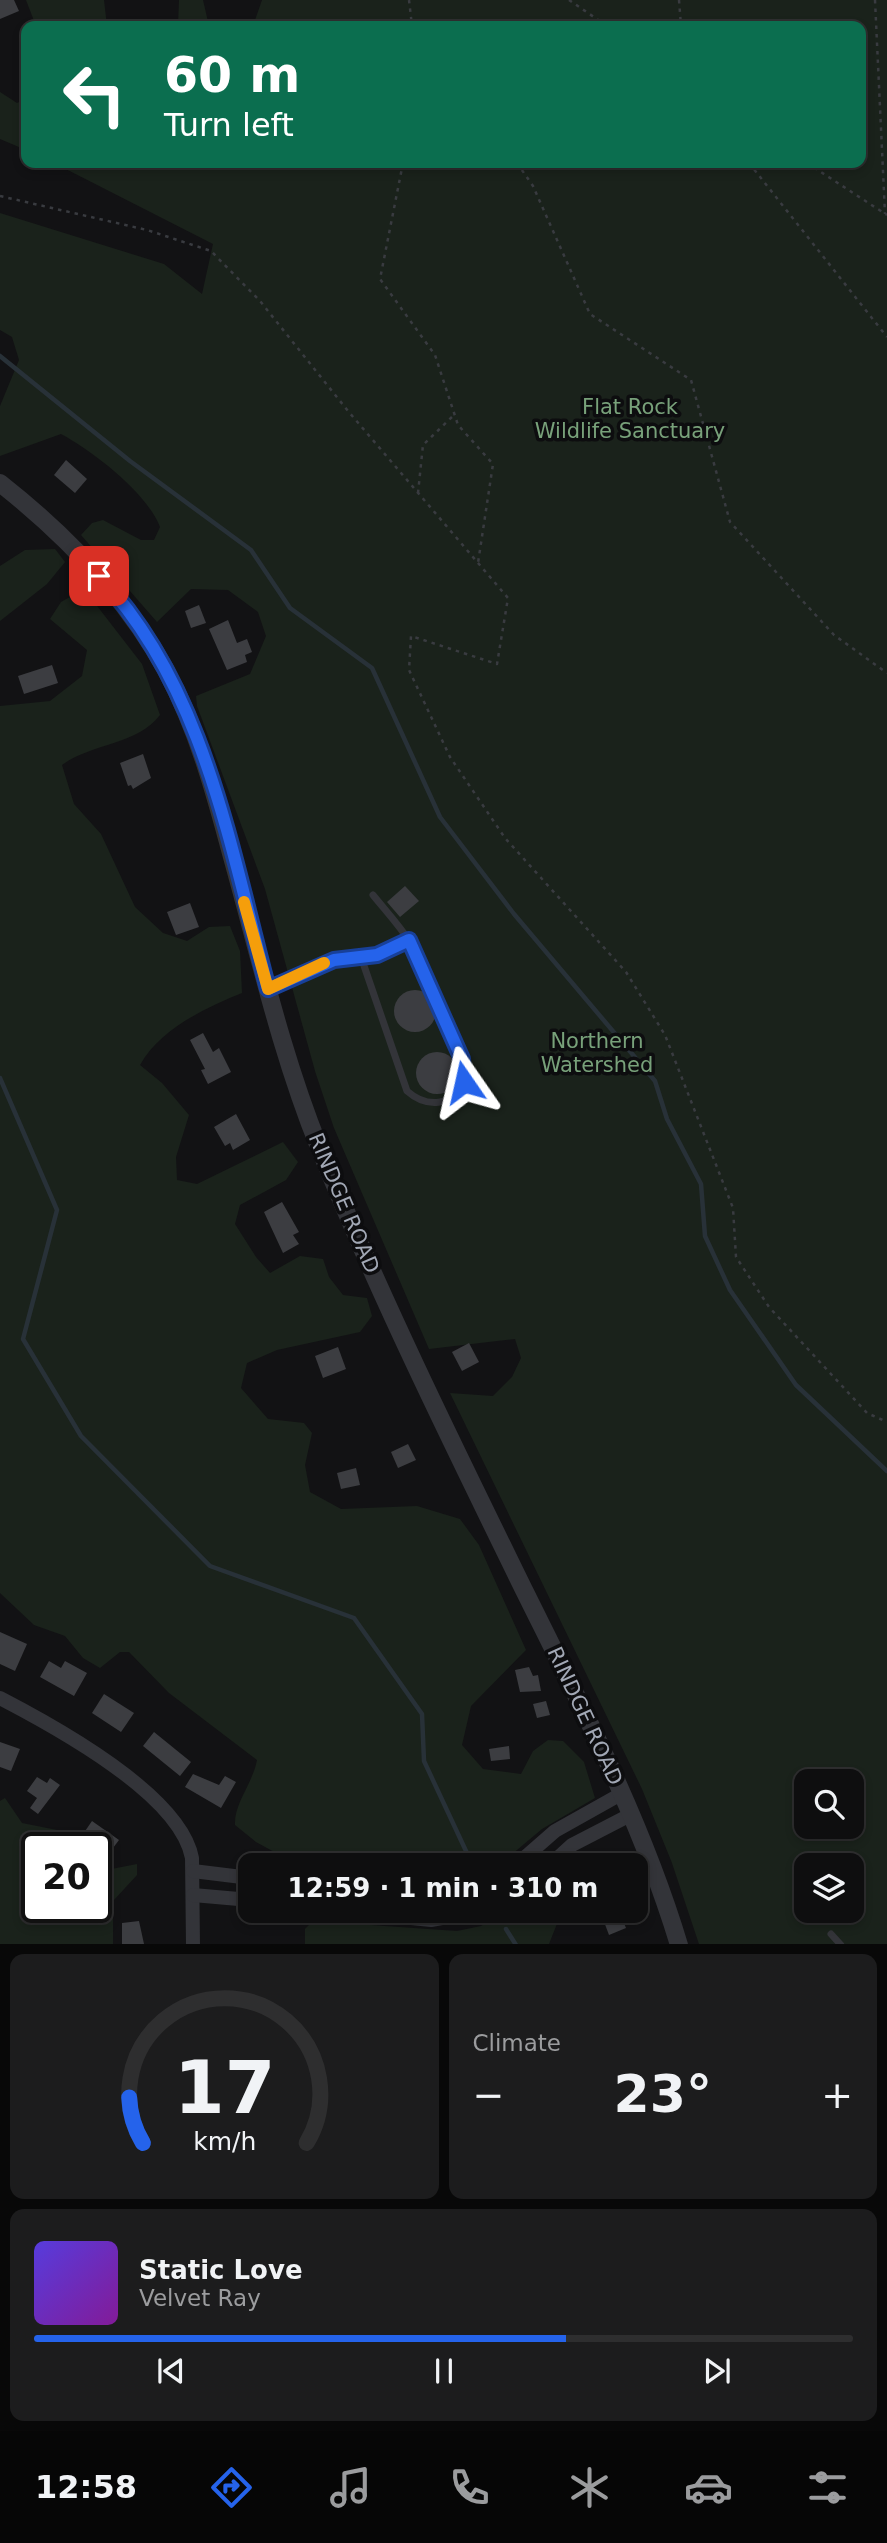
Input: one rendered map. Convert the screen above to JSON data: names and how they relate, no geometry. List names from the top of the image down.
{
  "streets": {
    "street": ["RINDGE ROAD"]
  },
  "parks": ["Flat Rock Wildlife Sanctuary", "Northern Watershed"],
  "page": {
    "turn": ["60 m", "Turn left"],
    "limit": "20",
    "trip": "12:59 · 1 min · 310 m",
    "tile": "Climate",
    "heat": ["−", "23°", "+"],
    "song": ["Static Love", "Velvet Ray"],
    "tabs": "12:58",
    "gauge": ["17", "km/h"]
  }
}
